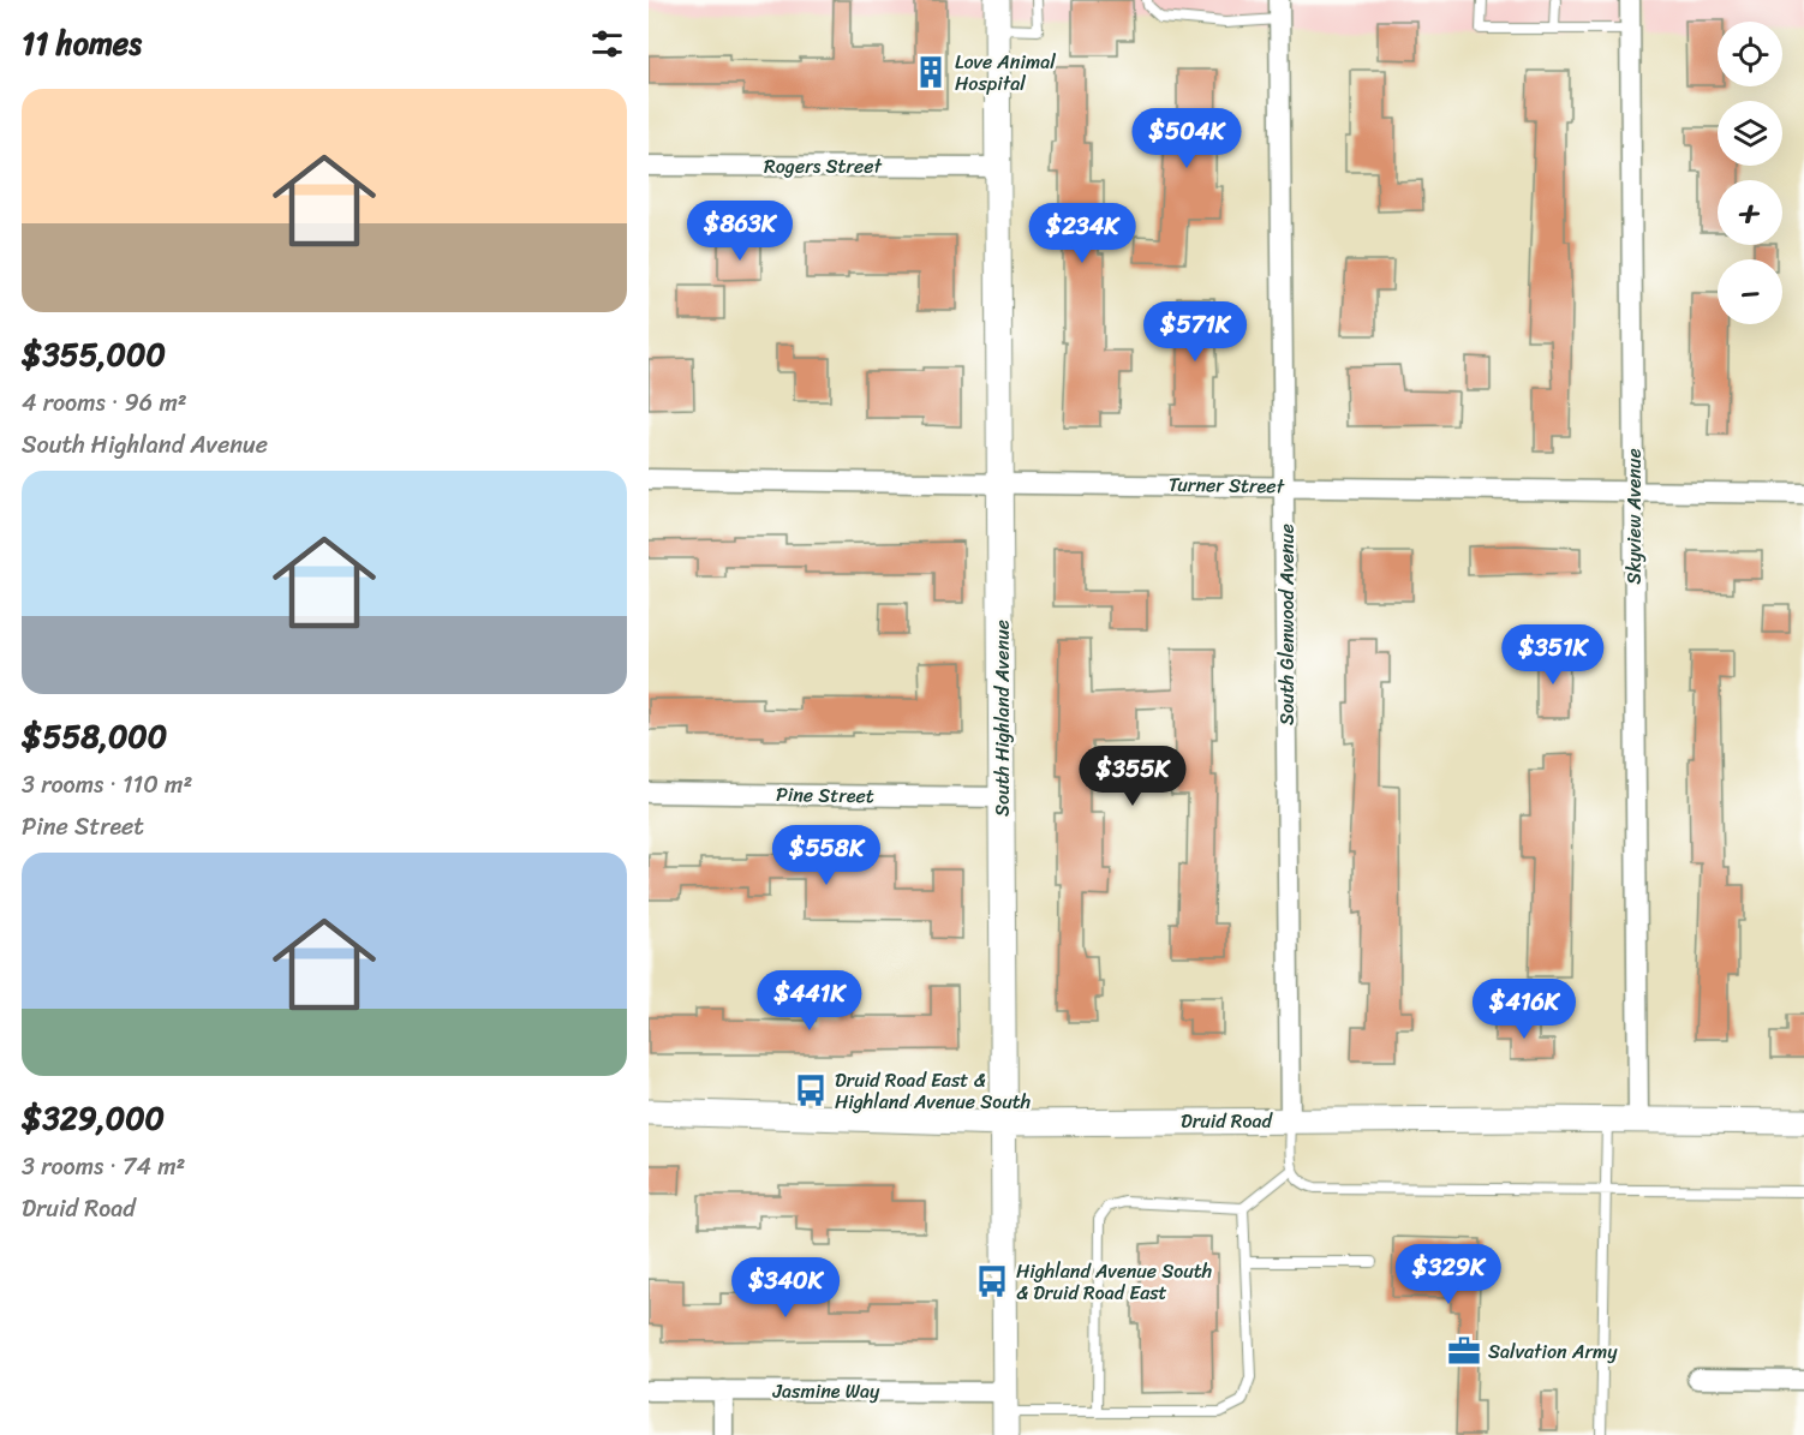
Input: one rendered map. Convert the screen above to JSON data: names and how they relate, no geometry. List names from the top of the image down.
{
  "streets": {
    "street": [
      "Rogers Street",
      "Turner Street",
      "Skyview Avenue",
      "South Glenwood Avenue",
      "South Highland Avenue",
      "Pine Street",
      "Druid Road",
      "Jasmine Way"
    ]
  },
  "crossings": [
    ["Rogers Street", "South Highland Avenue"],
    ["Turner Street", "Skyview Avenue"],
    ["Turner Street", "South Glenwood Avenue"],
    ["Turner Street", "South Highland Avenue"],
    ["Skyview Avenue", "Druid Road"],
    ["South Glenwood Avenue", "Druid Road"],
    ["South Highland Avenue", "Pine Street"],
    ["South Highland Avenue", "Druid Road"],
    ["South Highland Avenue", "Jasmine Way"]
  ],
  "places": {
    "building": ["Love Animal Hospital"],
    "bus stop": ["Druid Road East & Highland Avenue South", "Highland Avenue South & Druid Road East"],
    "office": ["Salvation Army"]
  },
  "page": {
    "heading": "11 homes",
    "map_buttons": ["+", "−"],
    "list": [
      {
        "name": "$355,000",
        "note": "4 rooms · 96 m² · South Highland Avenue"
      },
      {
        "name": "$558,000",
        "note": "3 rooms · 110 m² · Pine Street"
      },
      {
        "name": "$329,000",
        "note": "3 rooms · 74 m² · Druid Road"
      }
    ],
    "price": [
      "$504K",
      "$863K",
      "$234K",
      "$571K",
      "$351K",
      "$355K",
      "$558K",
      "$441K",
      "$416K",
      "$329K",
      "$340K"
    ]
  }
}
